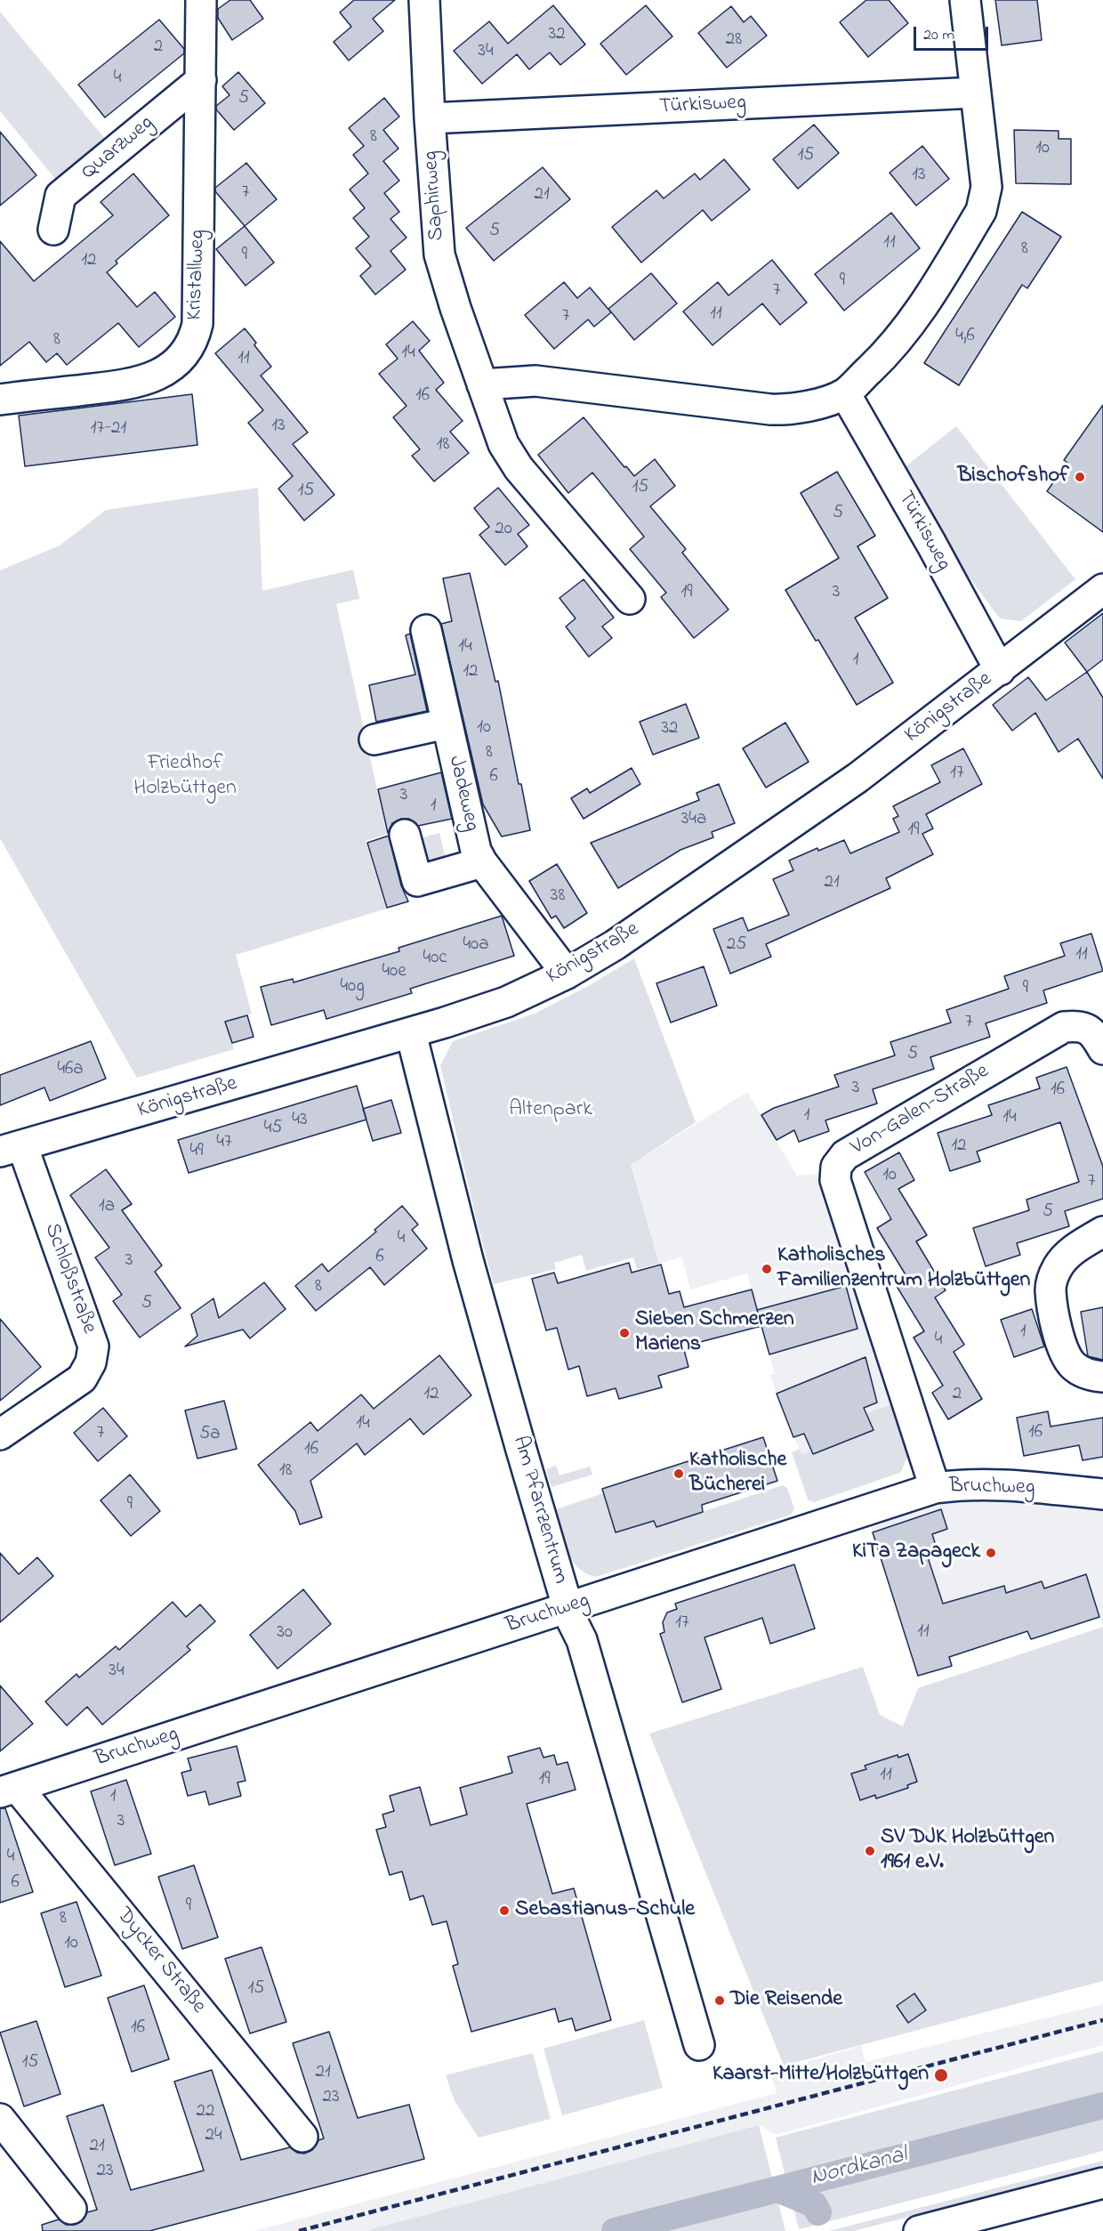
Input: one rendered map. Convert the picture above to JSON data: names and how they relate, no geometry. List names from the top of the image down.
{
  "streets": {
    "street": [
      "Türkisweg",
      "Quarzweg",
      "Saphirweg",
      "Kristallweg",
      "Königstraße",
      "Jadeweg",
      "Von-Galen-Straße",
      "Schloßstraße",
      "Bruchweg",
      "Am Pfarrzentrum",
      "Dycker Straße"
    ]
  },
  "crossings": [
    ["Türkisweg", "Saphirweg"],
    ["Türkisweg", "Königstraße"],
    ["Quarzweg", "Kristallweg"],
    ["Königstraße", "Jadeweg"],
    ["Königstraße", "Schloßstraße"],
    ["Königstraße", "Am Pfarrzentrum"],
    ["Von-Galen-Straße", "Bruchweg"],
    ["Bruchweg", "Am Pfarrzentrum"],
    ["Bruchweg", "Dycker Straße"]
  ],
  "water": ["Nordkanal"],
  "parks": ["Friedhof Holzbüttgen", "Altenpark"],
  "places": [
    "Bischofshof",
    "Katholisches Familienzentrum Holzbüttgen",
    "Sieben Schmerzen Mariens",
    "Katholische Bücherei",
    "KiTa Zapageck",
    "SV DJK Holzbüttgen 1961 e.V.",
    "Sebastianus-Schule",
    "Die Reisende",
    "Kaarst-Mitte/Holzbüttgen"
  ],
  "house_numbers": [
    "32",
    "28",
    "2",
    "34",
    "4",
    "5",
    "8",
    "10",
    "15",
    "13",
    "7",
    "21",
    "5",
    "11",
    "8",
    "9",
    "12",
    "9",
    "7",
    "11",
    "7",
    "4,6",
    "8",
    "14",
    "11",
    "16",
    "13",
    "17-21",
    "18",
    "15",
    "15",
    "5",
    "20",
    "19",
    "3",
    "14",
    "1",
    "12",
    "10",
    "32",
    "8",
    "17",
    "6",
    "3",
    "1",
    "34a",
    "19",
    "21",
    "38",
    "40a",
    "25",
    "11",
    "40c",
    "40e",
    "40g",
    "9",
    "7",
    "5",
    "46a",
    "3",
    "16",
    "1",
    "14",
    "43",
    "45",
    "47",
    "12",
    "49",
    "10",
    "7",
    "1a",
    "5",
    "4",
    "6",
    "3",
    "8",
    "5",
    "1",
    "4",
    "12",
    "2",
    "14",
    "16",
    "7",
    "5a",
    "16",
    "18",
    "9",
    "17",
    "11",
    "30",
    "34",
    "11",
    "19",
    "1",
    "3",
    "4",
    "6",
    "9",
    "8",
    "10",
    "15",
    "16",
    "15",
    "21",
    "23",
    "22",
    "24",
    "21",
    "23"
  ],
  "scale_bar": "20 m"
}
